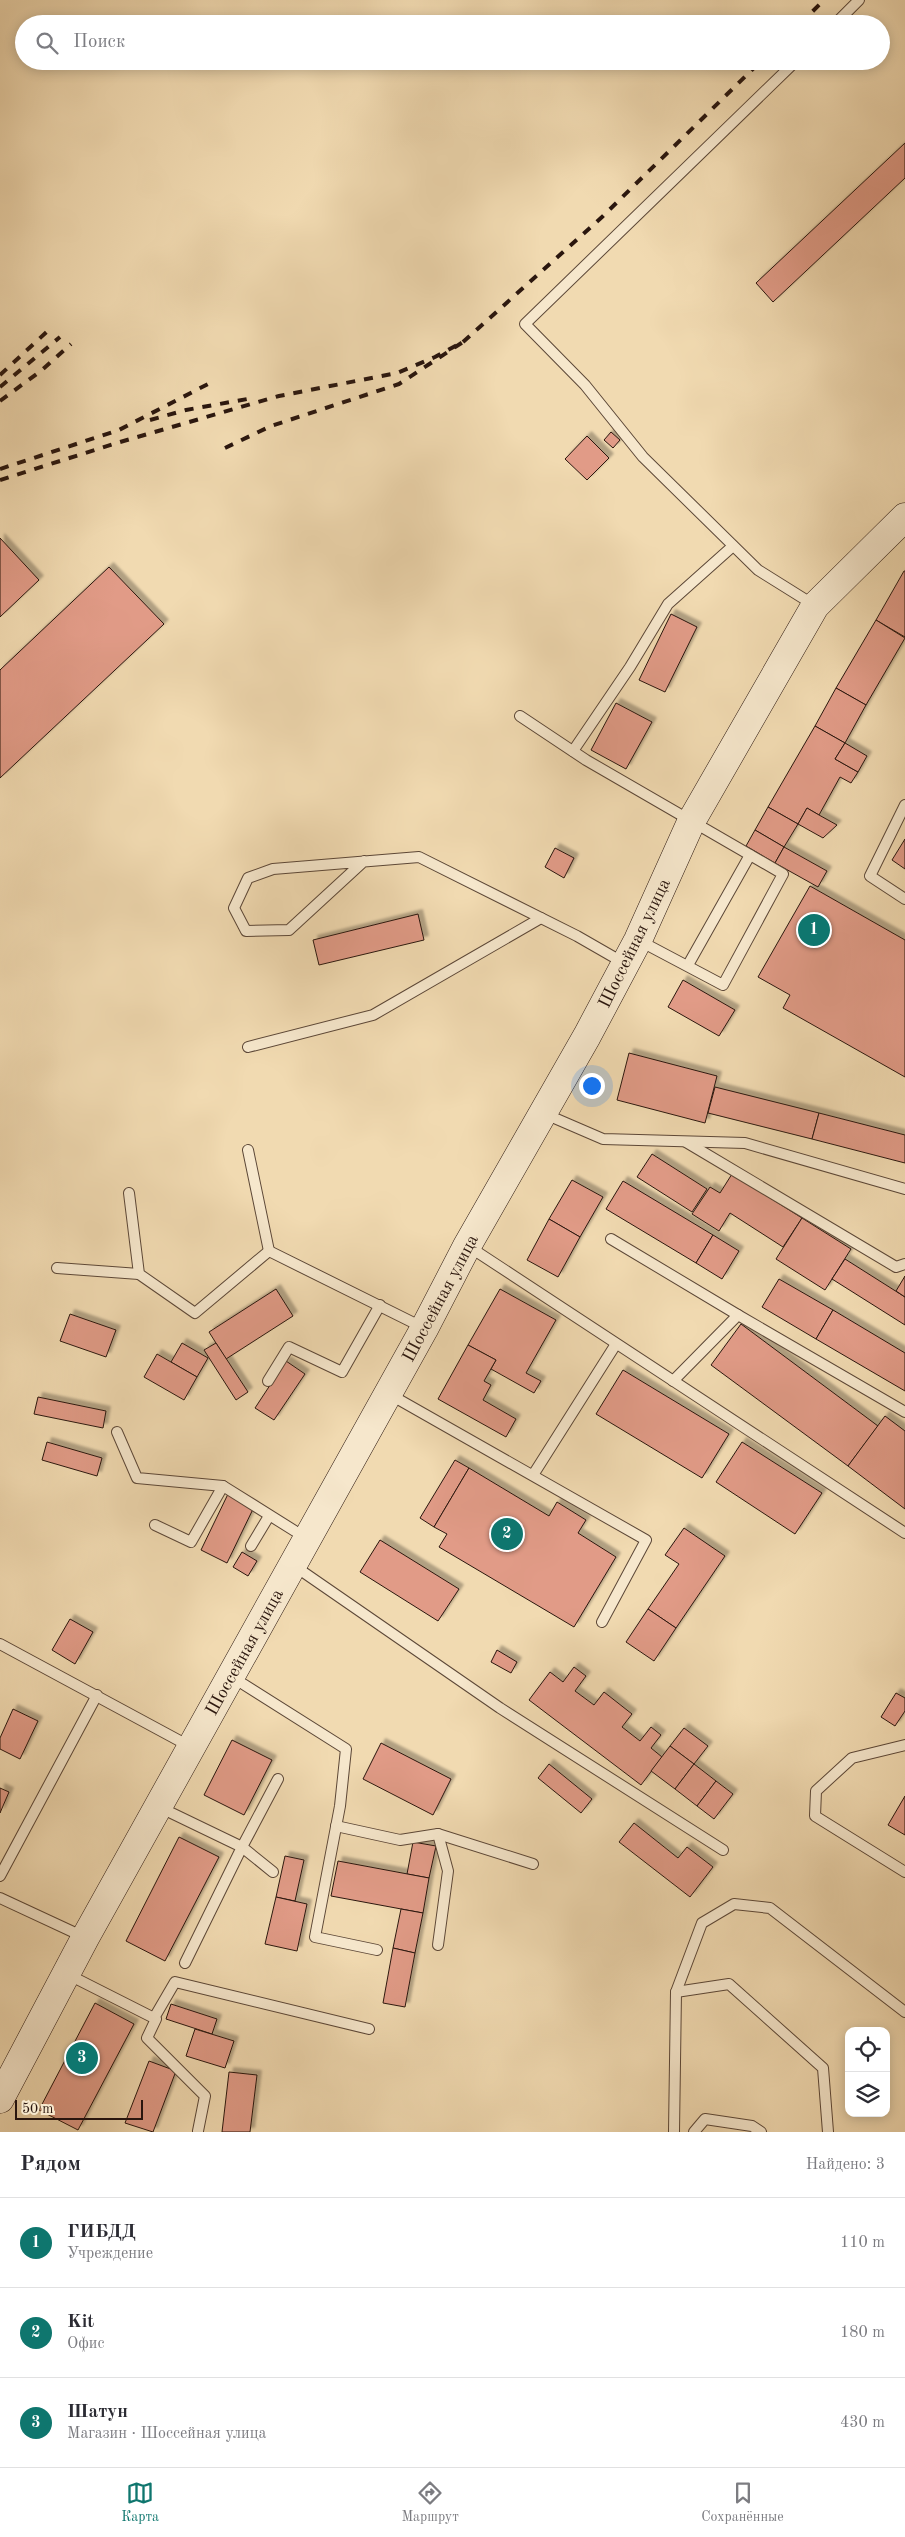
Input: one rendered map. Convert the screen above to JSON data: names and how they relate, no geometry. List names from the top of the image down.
{
  "streets": {
    "main road": ["Шоссейная улица"]
  },
  "scale_bar": "50 m",
  "page": {
    "search": "Поиск",
    "pins": ["1", "2", "3"],
    "scale": "50 m",
    "heading": ["Рядом", "Найдено: 3"],
    "list": [
      {
        "mark": "1",
        "name": "ГИБДД",
        "note": "Учреждение",
        "value": "110 m"
      },
      {
        "mark": "2",
        "name": "Kit",
        "note": "Офис",
        "value": "180 m"
      },
      {
        "mark": "3",
        "name": "Шатун",
        "note": "Магазин · Шоссейная улица",
        "value": "430 m"
      }
    ],
    "nav": ["Карта", "Маршрут", "Сохранённые"]
  }
}
